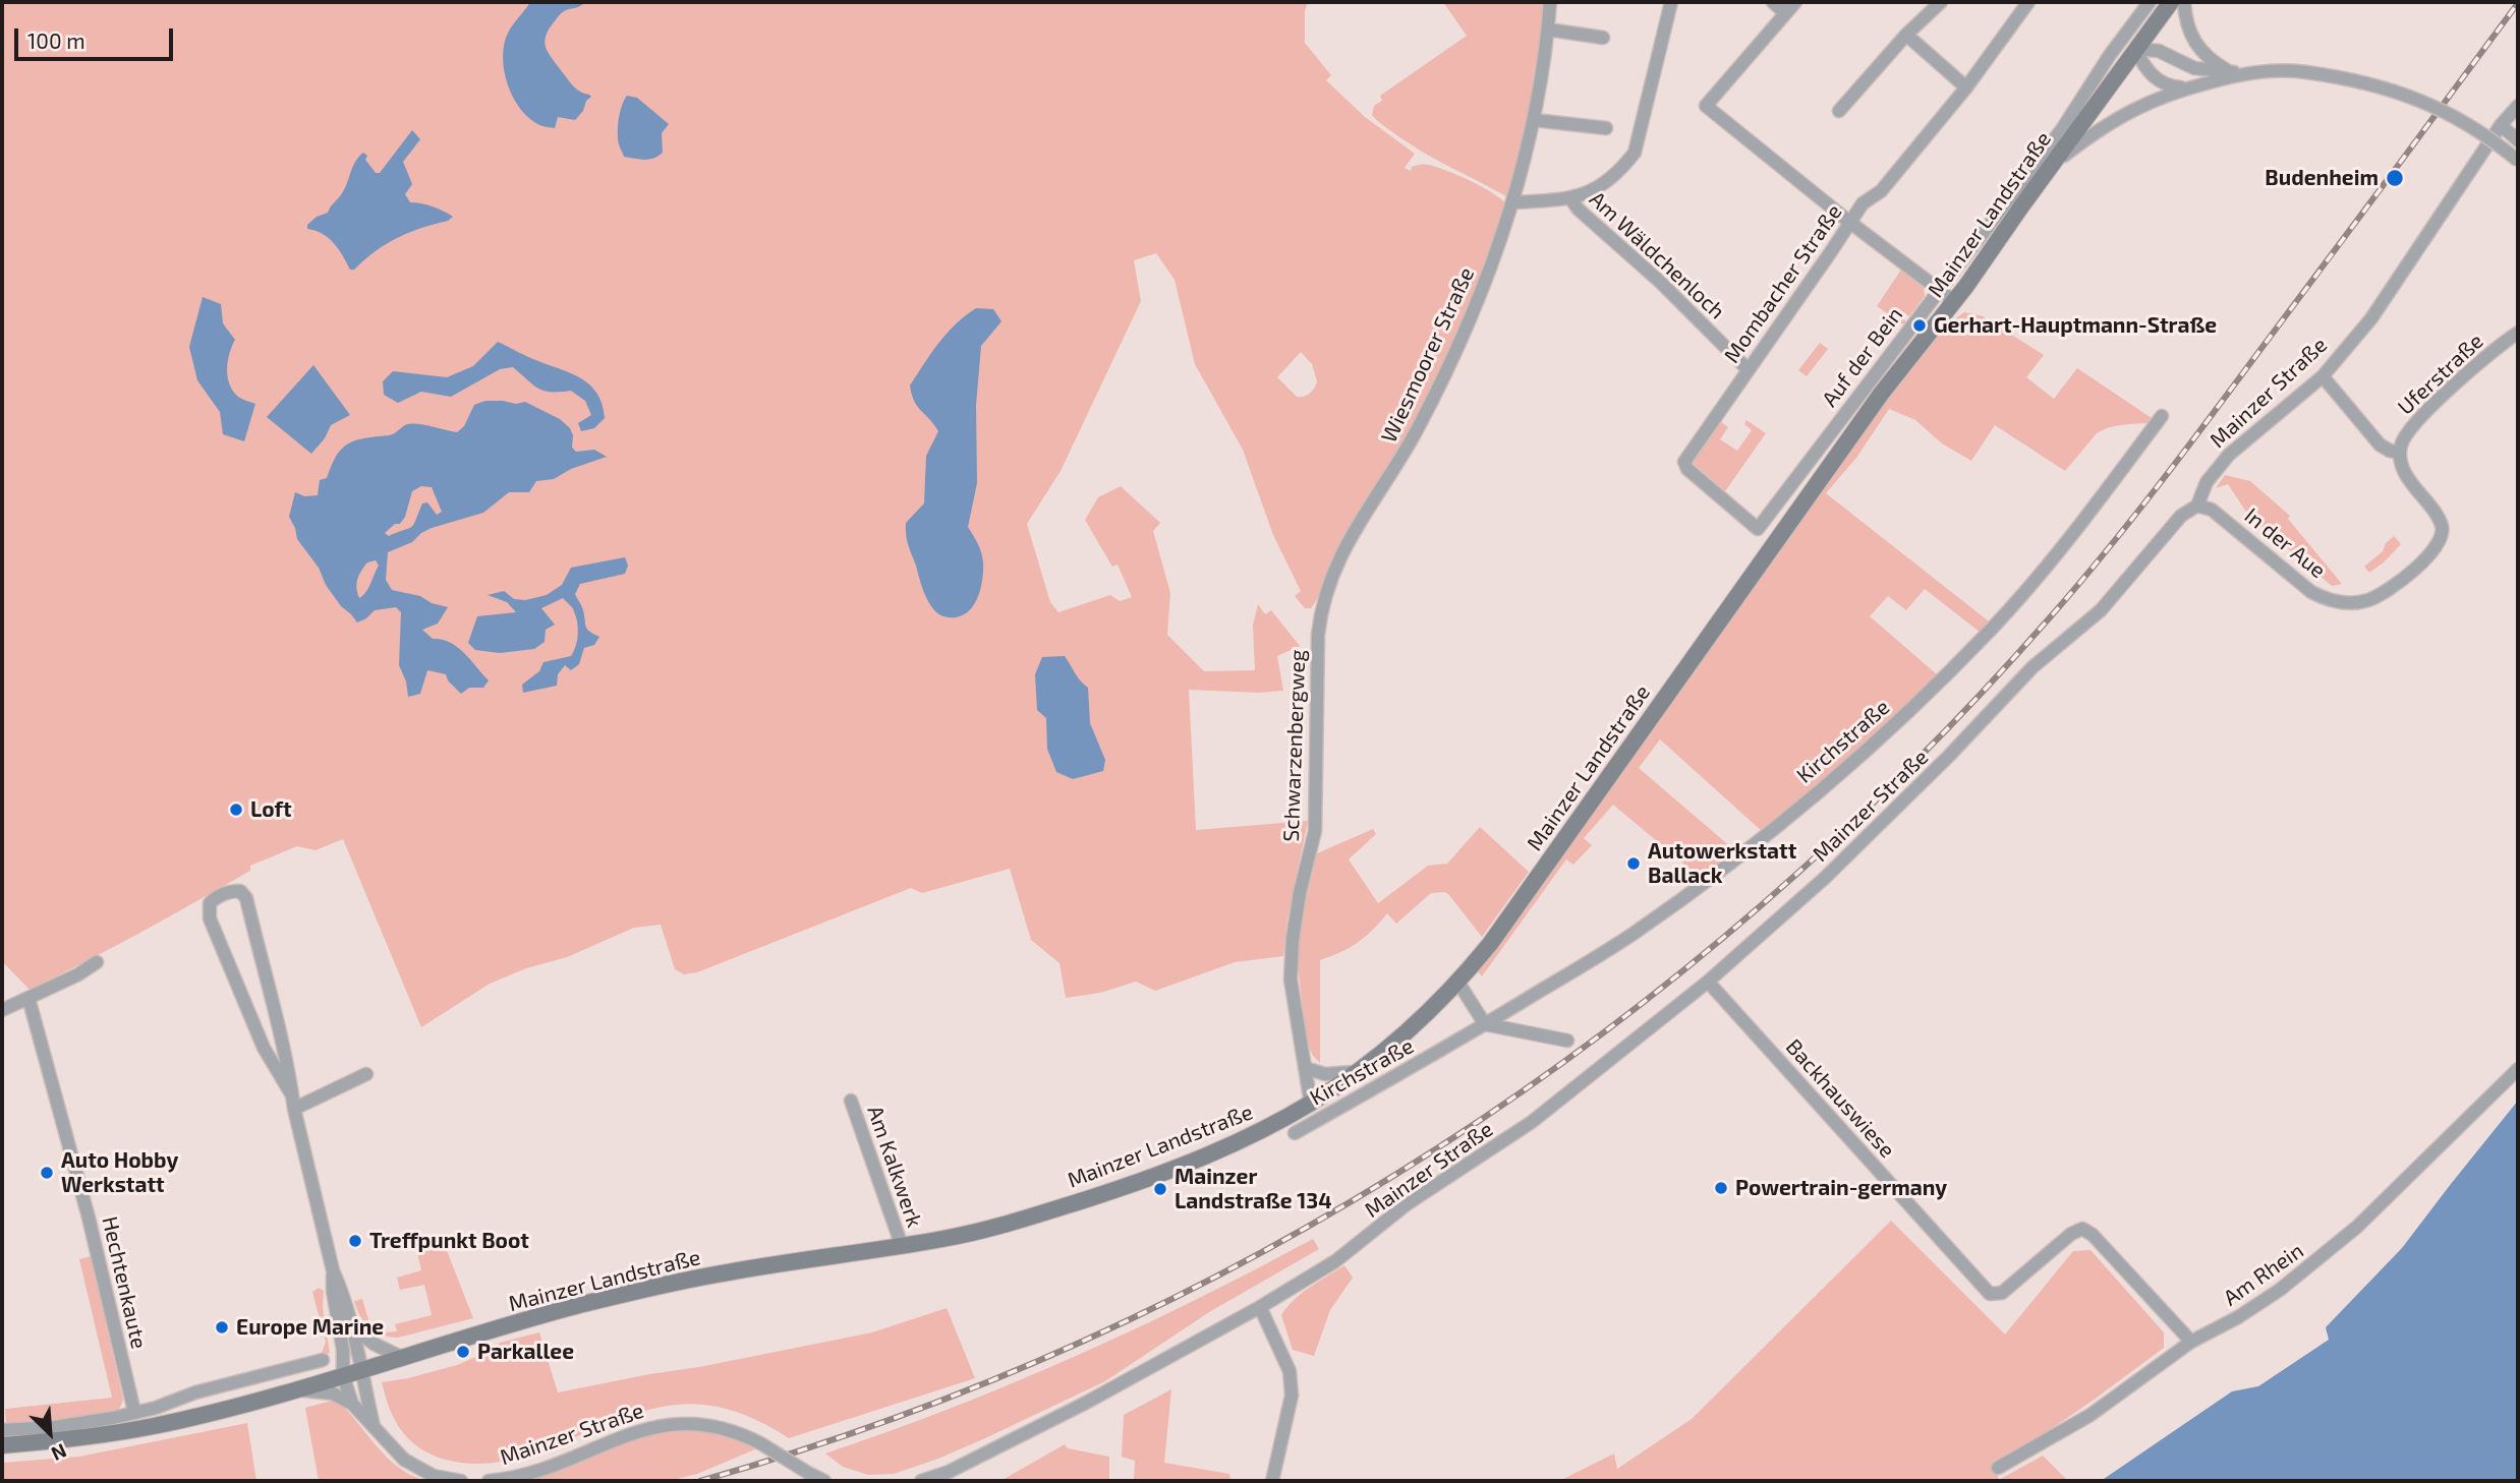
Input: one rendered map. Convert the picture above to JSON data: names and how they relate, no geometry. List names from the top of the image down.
{
  "streets": {
    "main road": ["Mainzer Landstraße"],
    "street": [
      "Am Wäldchenloch",
      "Mombacher Straße",
      "Wiesmoorer Straße",
      "Auf der Bein",
      "Uferstraße",
      "Mainzer Straße",
      "In der Aue",
      "Kirchstraße",
      "Schwarzenbergweg",
      "Backhauswiese",
      "Am Kalkwerk",
      "Am Rhein",
      "Hechtenkaute"
    ]
  },
  "crossings": [
    ["Mainzer Landstraße", "Schwarzenbergweg"],
    ["Mainzer Landstraße", "Am Kalkwerk"],
    ["Am Wäldchenloch", "Mombacher Straße"],
    ["Mombacher Straße", "Auf der Bein"],
    ["Wiesmoorer Straße", "Schwarzenbergweg"],
    ["Uferstraße", "In der Aue"],
    ["Mainzer Straße", "In der Aue"],
    ["Mainzer Straße", "Backhauswiese"],
    ["Backhauswiese", "Am Rhein"]
  ],
  "places": [
    "Budenheim",
    "Gerhart-Hauptmann-Straße",
    "Loft",
    "Autowerkstatt Ballack",
    "Auto Hobby Werkstatt",
    "Powertrain-germany",
    "Mainzer Landstraße 134",
    "Treffpunkt Boot",
    "Europe Marine",
    "Parkallee"
  ],
  "scale_bar": "100 m",
  "north": "bottom right"
}
